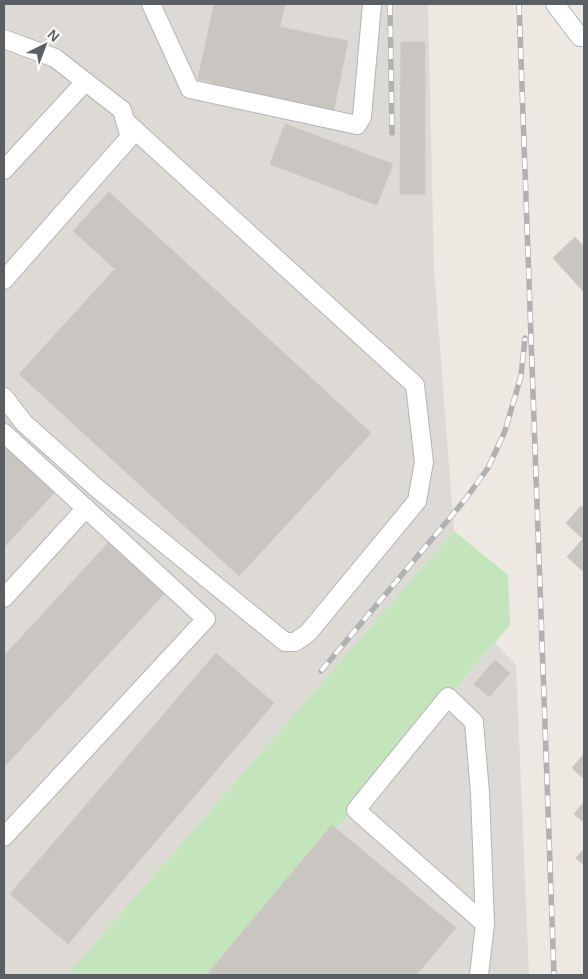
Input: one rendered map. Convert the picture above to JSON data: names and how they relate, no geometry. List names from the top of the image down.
{
  "north": "top right"
}
